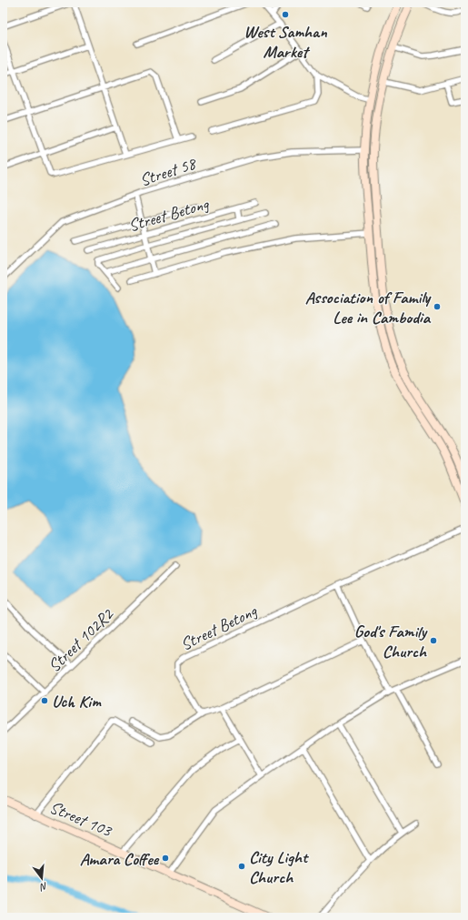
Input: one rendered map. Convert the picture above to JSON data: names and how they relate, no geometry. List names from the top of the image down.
{
  "streets": {
    "main road": ["Street 103"],
    "street": ["Street 58", "Street Betong", "Street 102R2"]
  },
  "places": [
    "West Samhan Market",
    "Association of Family Lee in Cambodia",
    "God's Family Church",
    "Uch Kim",
    "Amara Coffee",
    "City Light Church"
  ],
  "north": "bottom"
}
